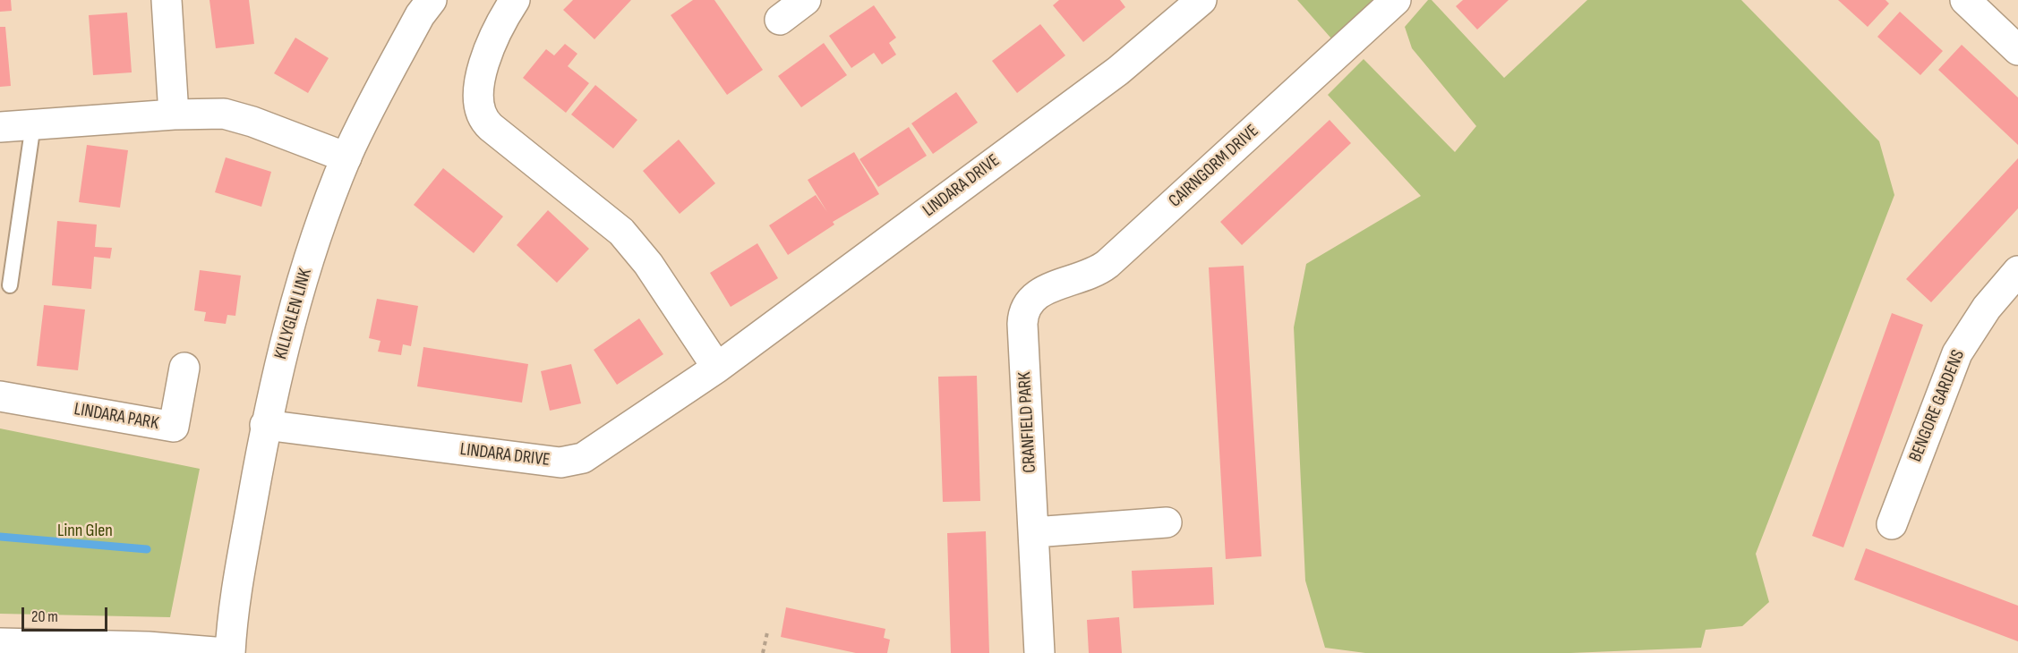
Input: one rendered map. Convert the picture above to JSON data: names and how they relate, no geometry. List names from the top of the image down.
{
  "streets": {
    "street": [
      "CAIRNGORM DRIVE",
      "LINDARA DRIVE",
      "KILLYGLEN LINK",
      "BENGORE GARDENS",
      "LINDARA PARK",
      "CRANFIELD PARK"
    ]
  },
  "crossings": [
    ["CAIRNGORM DRIVE", "CRANFIELD PARK"],
    ["LINDARA DRIVE", "KILLYGLEN LINK"]
  ],
  "parks": ["Linn Glen"],
  "scale_bar": "20 m"
}
